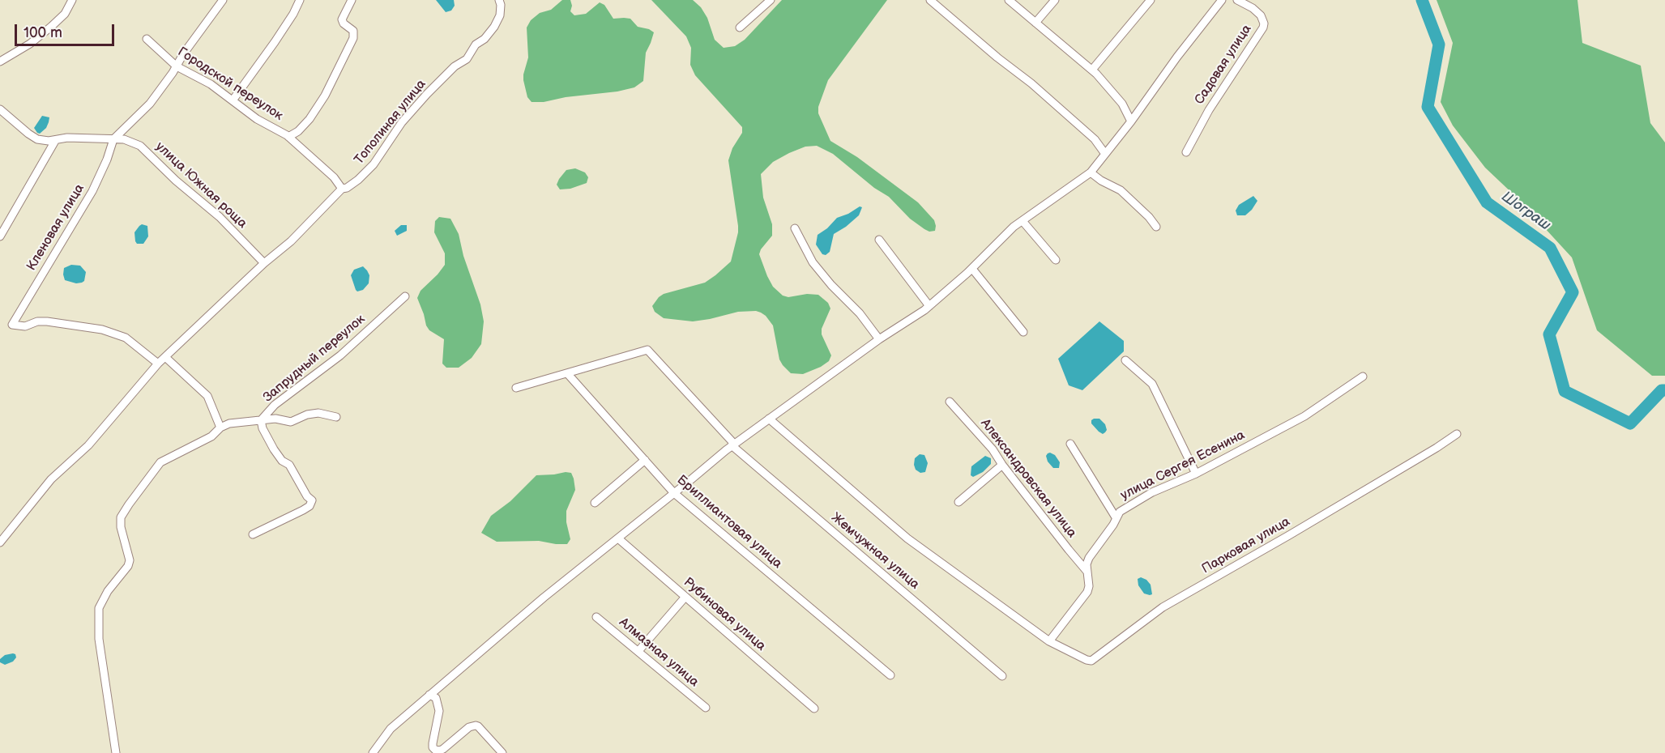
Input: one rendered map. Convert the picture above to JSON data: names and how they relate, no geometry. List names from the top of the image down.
{
  "streets": {
    "street": [
      "Садовая улица",
      "Городской переулок",
      "Тополиная улица",
      "улица Южная роща",
      "Кленовая улица",
      "Запрудный переулок",
      "улица Сергея Есенина",
      "Александровская улица",
      "Бриллиантовая улица",
      "Парковая улица",
      "Жемчужная улица",
      "Рубиновая улица",
      "Алмазная улица"
    ]
  },
  "crossings": [
    ["Городской переулок", "Тополиная улица"],
    ["Тополиная улица", "улица Южная роща"],
    ["Тополиная улица", "Кленовая улица"],
    ["улица Южная роща", "Кленовая улица"],
    ["улица Сергея Есенина", "Александровская улица"],
    ["улица Сергея Есенина", "Парковая улица"],
    ["Бриллиантовая улица", "Жемчужная улица"]
  ],
  "water": ["Шограш"],
  "scale_bar": "100 m"
}
